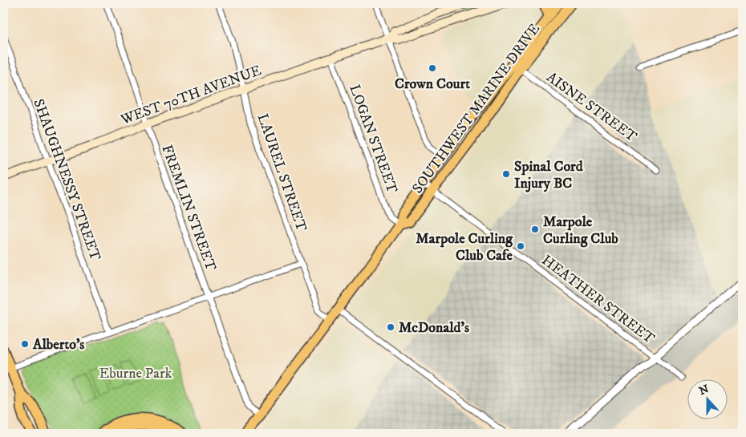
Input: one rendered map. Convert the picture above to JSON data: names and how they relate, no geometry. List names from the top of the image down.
{
  "streets": {
    "main road": ["WEST 70TH AVENUE", "SOUTHWEST MARINE DRIVE"],
    "street": [
      "AISNE STREET",
      "LOGAN STREET",
      "LAUREL STREET",
      "SHAUGHNESSY STREET",
      "FREMLIN STREET",
      "HEATHER STREET"
    ]
  },
  "crossings": [
    ["WEST 70TH AVENUE", "LOGAN STREET"],
    ["WEST 70TH AVENUE", "LAUREL STREET"],
    ["WEST 70TH AVENUE", "SHAUGHNESSY STREET"],
    ["WEST 70TH AVENUE", "FREMLIN STREET"],
    ["AISNE STREET", "SOUTHWEST MARINE DRIVE"],
    ["SOUTHWEST MARINE DRIVE", "LOGAN STREET"],
    ["SOUTHWEST MARINE DRIVE", "LAUREL STREET"],
    ["SOUTHWEST MARINE DRIVE", "FREMLIN STREET"],
    ["SOUTHWEST MARINE DRIVE", "HEATHER STREET"]
  ],
  "parks": ["Eburne Park"],
  "places": [
    "Crown Court",
    "Spinal Cord Injury BC",
    "Marpole Curling Club",
    "Marpole Curling Club Cafe",
    "McDonald's",
    "Alberto's"
  ],
  "north": "top"
}
